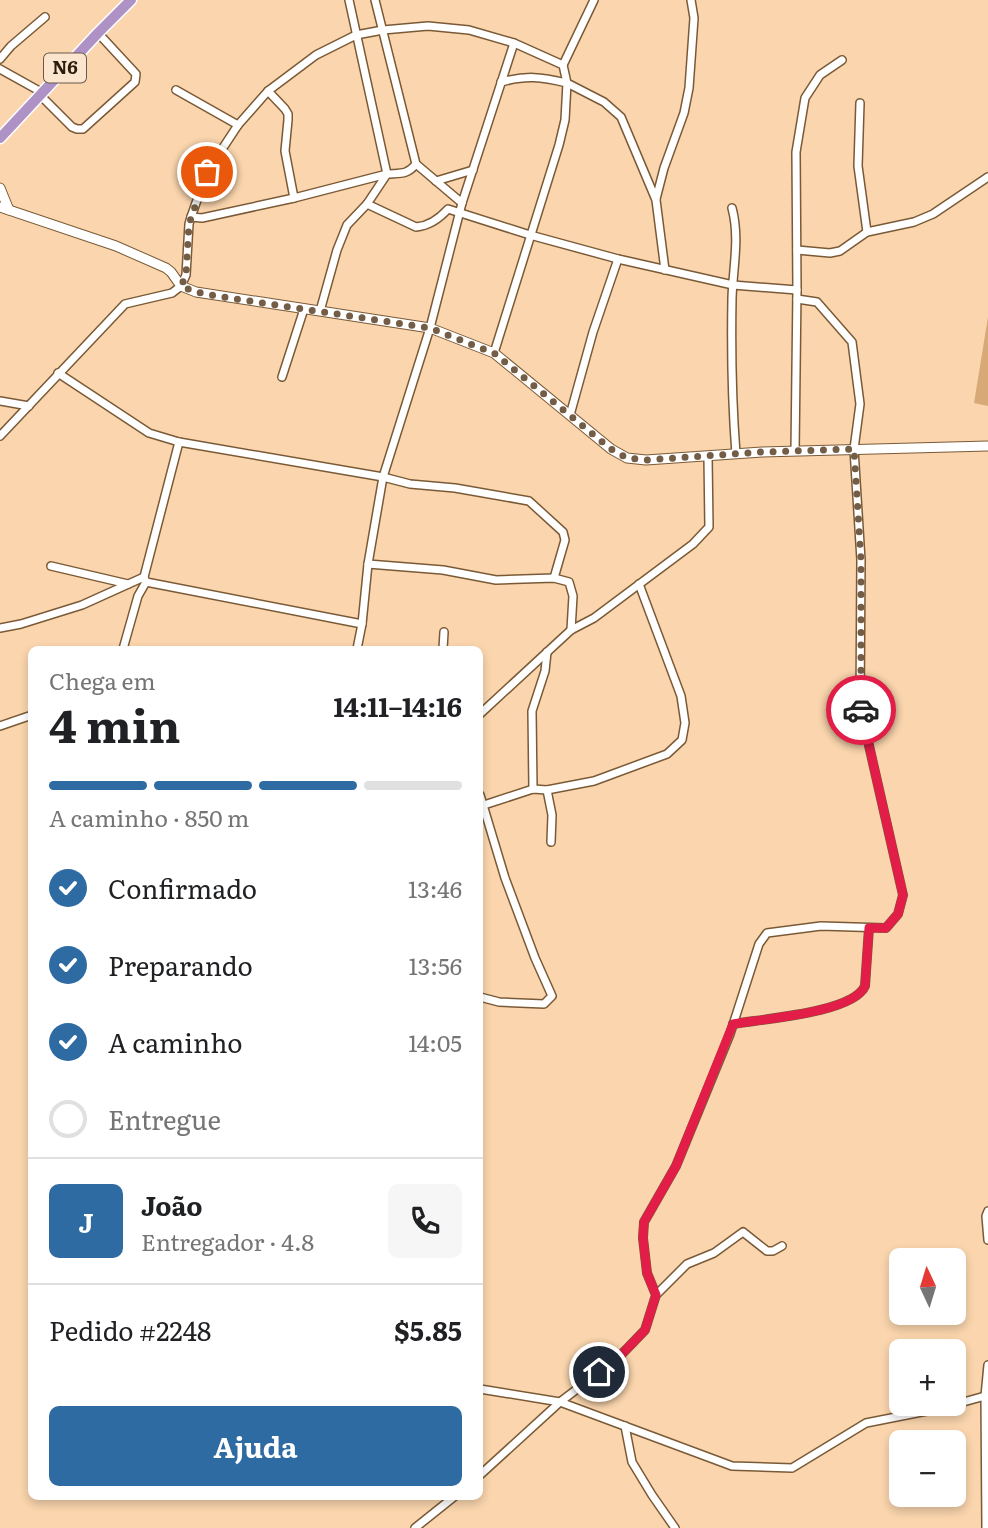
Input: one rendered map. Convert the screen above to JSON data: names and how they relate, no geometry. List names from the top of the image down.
{
  "streets": {
    "highway": ["N6"]
  },
  "north": "top",
  "page": {
    "heading": ["4 min", "Chega em", "14:11–14:16"],
    "panel": [
      "João",
      "Entregador · 4.8",
      "Pedido #2248",
      "$5.85"
    ],
    "bar": "A caminho · 850 m",
    "list": [
      ["Confirmado", "13:46"],
      ["Preparando", "13:56"],
      ["A caminho", "14:05"],
      "Entregue"
    ],
    "round": "J",
    "map_buttons": ["+", "−"],
    "buttons": "Ajuda"
  }
}
